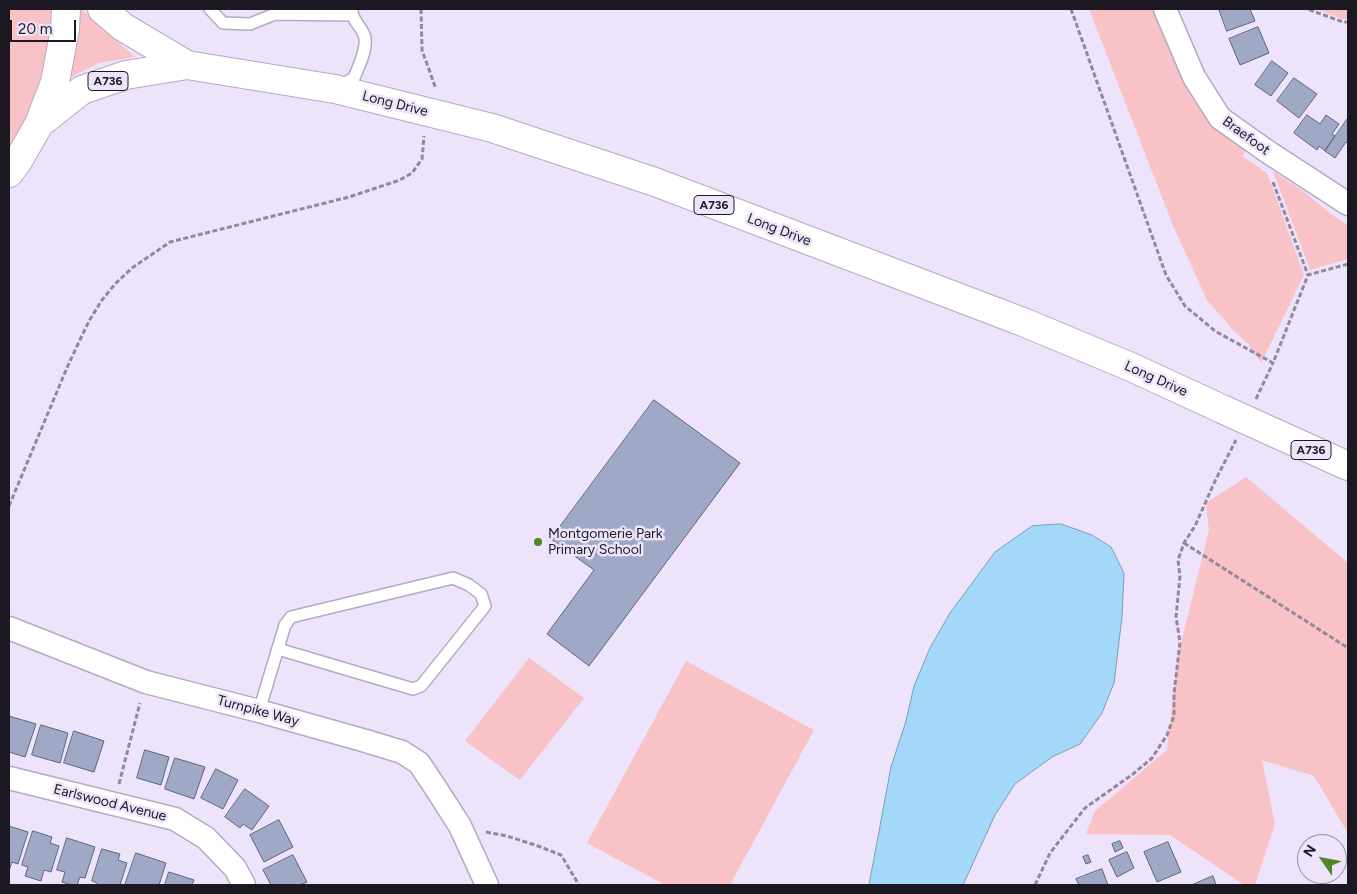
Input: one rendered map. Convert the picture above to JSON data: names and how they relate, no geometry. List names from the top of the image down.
{
  "streets": {
    "main road": ["A736", "Long Drive"],
    "street": ["Braefoot", "Turnpike Way", "Earlswood Avenue"]
  },
  "places": ["Montgomerie Park Primary School"],
  "scale_bar": "20 m",
  "north": "top left"
}
